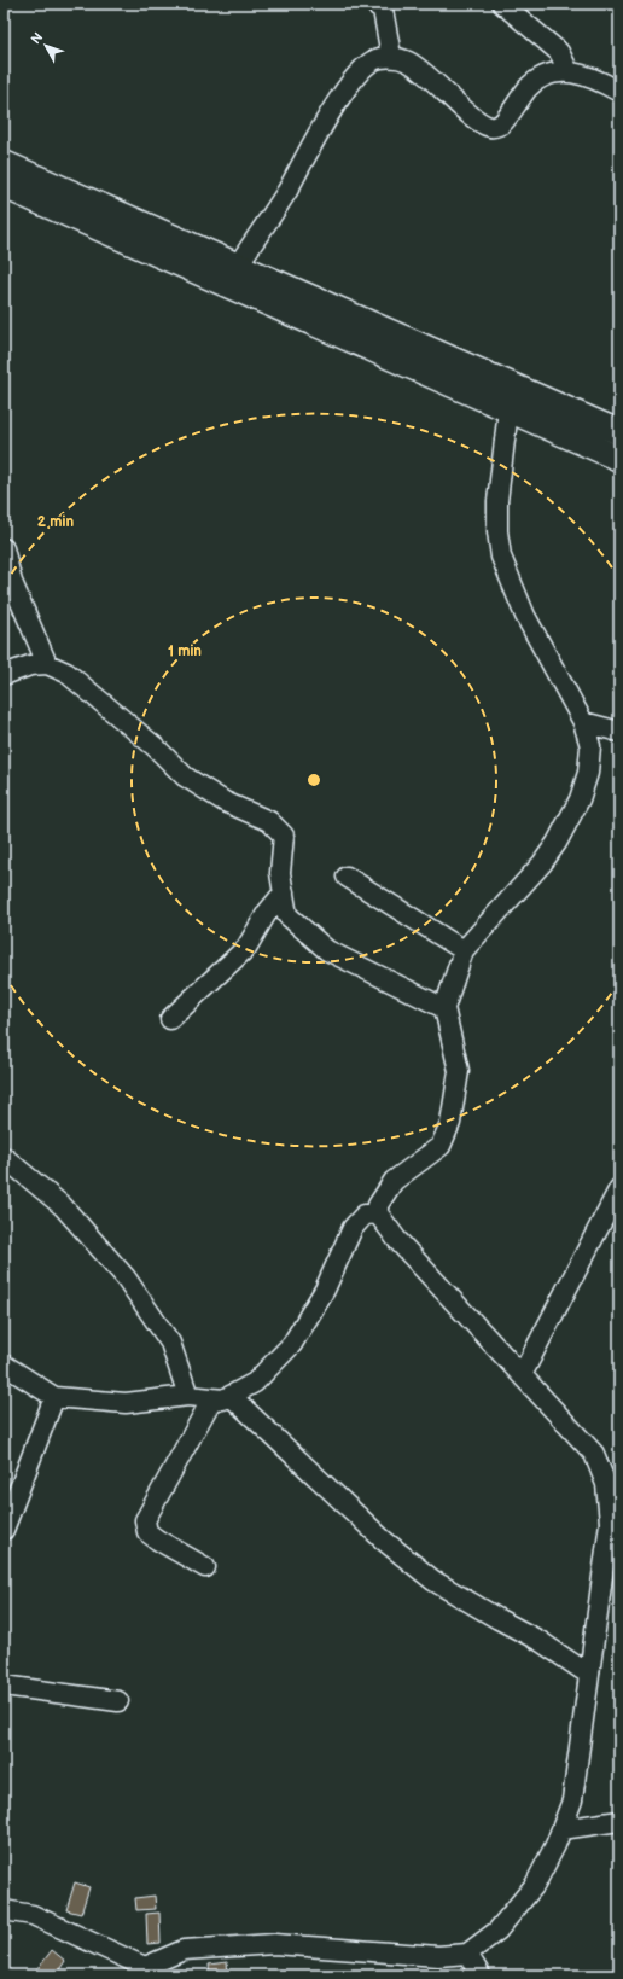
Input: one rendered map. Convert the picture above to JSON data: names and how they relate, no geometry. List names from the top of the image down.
{
  "north": "top left",
  "rings": ["2 min", "1 min"]
}
